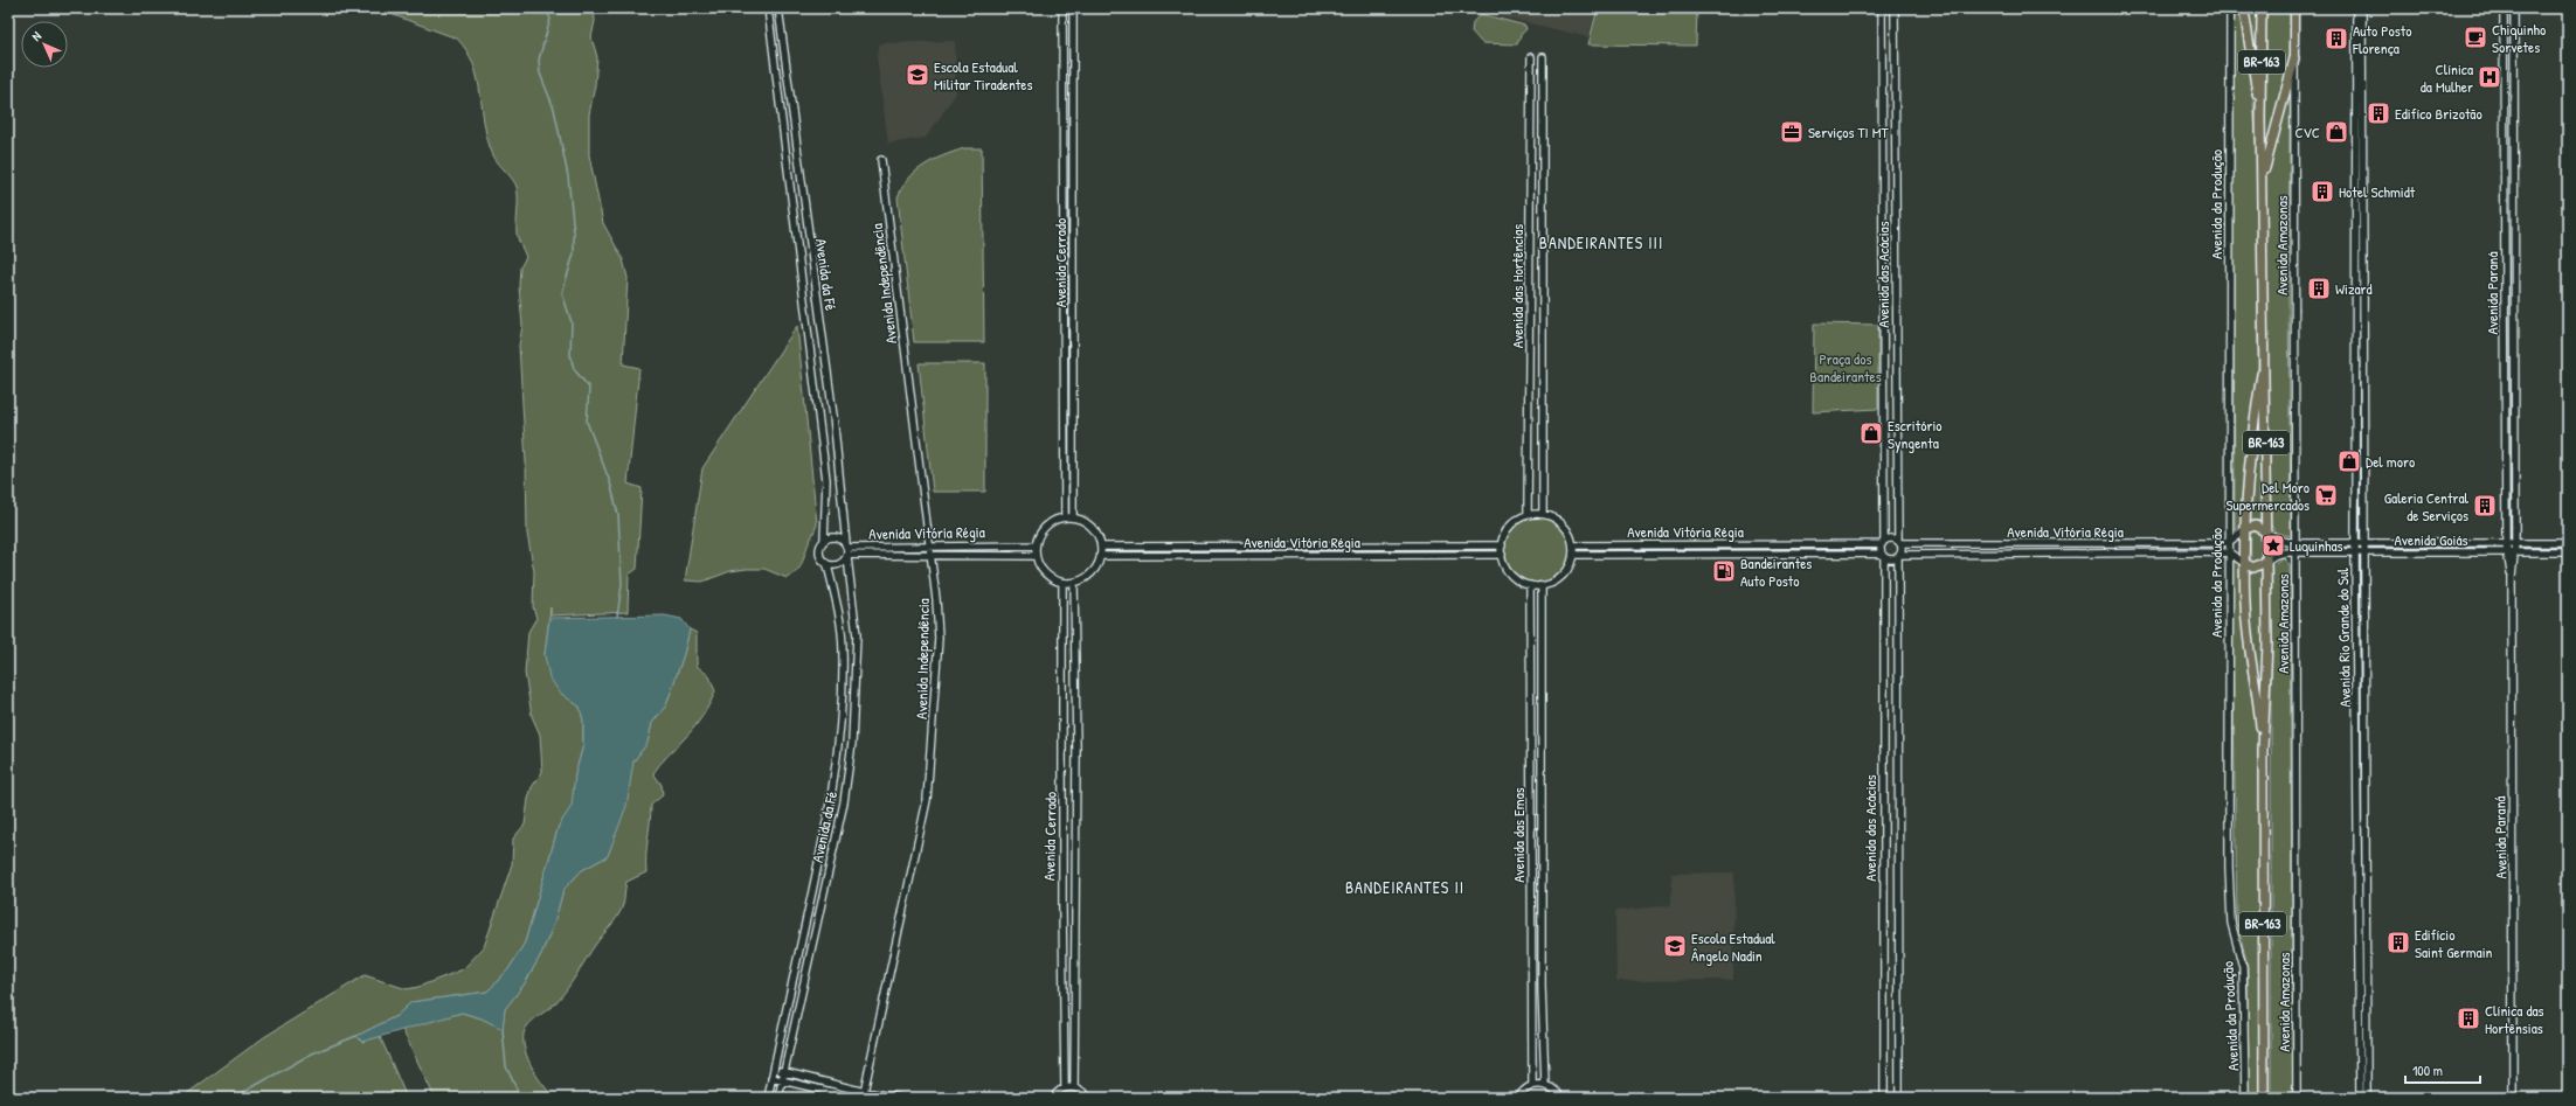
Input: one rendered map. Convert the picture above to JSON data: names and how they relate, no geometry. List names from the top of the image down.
{
  "streets": {
    "highway": ["BR-163"],
    "main road": ["Avenida Amazonas"],
    "street": [
      "Avenida da Produção",
      "Avenida Cerrado",
      "Avenida da Fé",
      "Avenida das Acácias",
      "Avenida Independência",
      "Avenida das Hortências",
      "Avenida Paraná",
      "Avenida Vitória Régia",
      "Avenida Goiás",
      "Avenida Rio Grande do Sul",
      "Avenida das Emas"
    ]
  },
  "crossings": [
    ["BR-163", "Avenida Goiás"],
    ["Avenida da Produção", "Avenida Vitória Régia"],
    ["Avenida Amazonas", "Avenida Goiás"],
    ["Avenida Cerrado", "Avenida Vitória Régia"],
    ["Avenida da Fé", "Avenida Vitória Régia"],
    ["Avenida das Acácias", "Avenida Vitória Régia"],
    ["Avenida Independência", "Avenida Vitória Régia"],
    ["Avenida das Hortências", "Avenida Vitória Régia"],
    ["Avenida das Hortências", "Avenida das Emas"],
    ["Avenida Paraná", "Avenida Goiás"],
    ["Avenida Vitória Régia", "Avenida das Emas"],
    ["Avenida Goiás", "Avenida Rio Grande do Sul"]
  ],
  "districts": ["BANDEIRANTES III", "BANDEIRANTES II"],
  "parks": ["Praça dos Bandeirantes"],
  "places": {
    "cafe": ["Chiquinho Sorvetes"],
    "building": [
      "Auto Posto Florença",
      "Edifíco Brizotão",
      "Hotel Schmidt",
      "Wizard",
      "Galeria Central de Serviços",
      "Edifício Saint Germain",
      "Clínica das Hortênsias"
    ],
    "school or university": ["Escola Estadual Militar Tiradentes", "Escola Estadual Ângelo Nadin"],
    "hospital": ["Clínica da Mulher"],
    "office": ["Serviços TI MT"],
    "shop": ["CVC", "Escritório Syngenta", "Del moro"],
    "supermarket": ["Del Moro Supermercados"],
    "place": ["Luquinhas"],
    "fuel station": ["Bandeirantes Auto Posto"]
  },
  "scale_bar": "100 m",
  "north": "top left"
}
